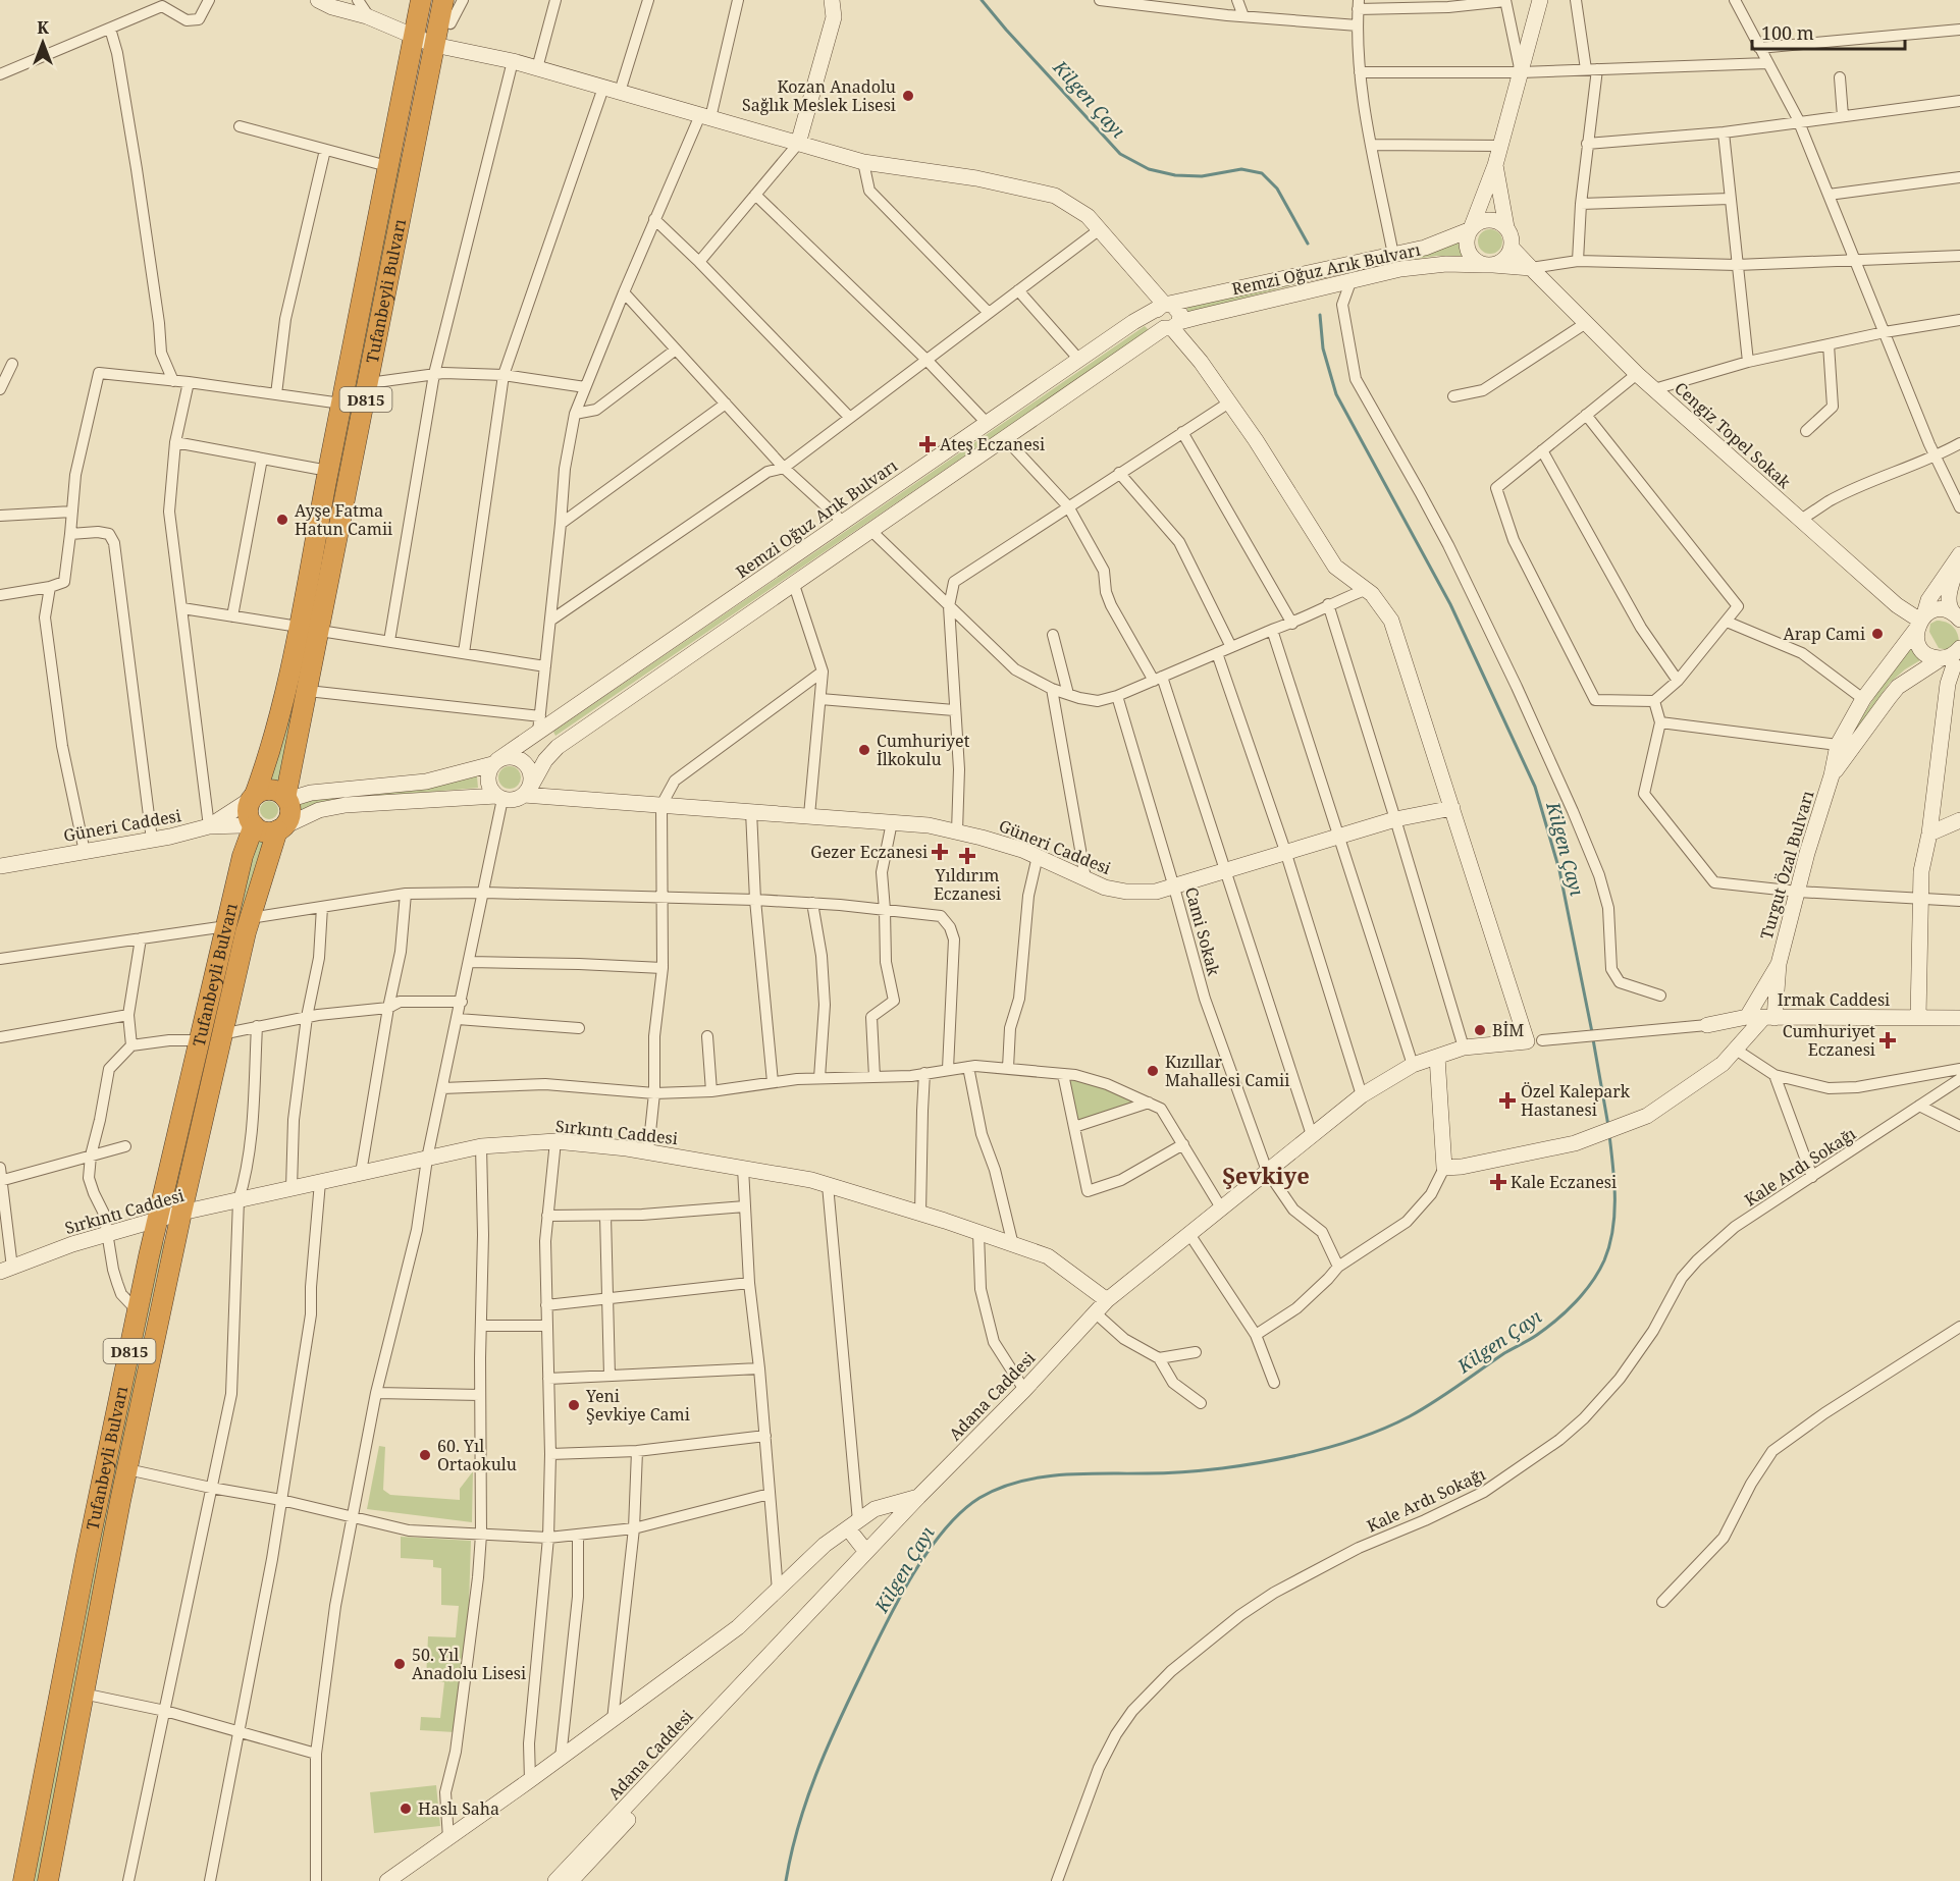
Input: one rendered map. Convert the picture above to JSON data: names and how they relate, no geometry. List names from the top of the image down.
{
  "streets": {
    "highway": ["Tufanbeyli Bulvarı", "D815"],
    "main road": [
      "Remzi Oğuz Arık Bulvarı",
      "Cengiz Topel Sokak",
      "Güneri Caddesi",
      "Turgut Özal Bulvarı",
      "Irmak Caddesi",
      "Sırkıntı Caddesi",
      "Adana Caddesi"
    ],
    "street": ["Cami Sokak", "Kale Ardı Sokağı"]
  },
  "crossings": [
    ["Remzi Oğuz Arık Bulvarı", "Cengiz Topel Sokak"],
    ["Remzi Oğuz Arık Bulvarı", "Güneri Caddesi"],
    ["Tufanbeyli Bulvarı", "Güneri Caddesi"],
    ["Tufanbeyli Bulvarı", "Sırkıntı Caddesi"],
    ["Cengiz Topel Sokak", "Turgut Özal Bulvarı"],
    ["Güneri Caddesi", "Cami Sokak"],
    ["Cami Sokak", "Adana Caddesi"],
    ["Sırkıntı Caddesi", "Adana Caddesi"]
  ],
  "districts": ["Şevkiye"],
  "water": ["Kilgen Çayı"],
  "places": {
    "other": [
      "Kozan Anadolu Sağlık Meslek Lisesi",
      "Ayşe Fatma Hatun Camii",
      "Arap Cami",
      "Cumhuriyet İlkokulu",
      "BİM",
      "Kızıllar Mahallesi Camii",
      "Yeni Şevkiye Cami",
      "60. Yıl Ortaokulu",
      "50. Yıl Anadolu Lisesi",
      "Haslı Saha"
    ],
    "health": [
      "Ateş Eczanesi",
      "Gezer Eczanesi",
      "Yıldırım Eczanesi",
      "Cumhuriyet Eczanesi",
      "Özel Kalepark Hastanesi",
      "Kale Eczanesi"
    ]
  },
  "scale_bar": "100 m",
  "north": "top"
}
